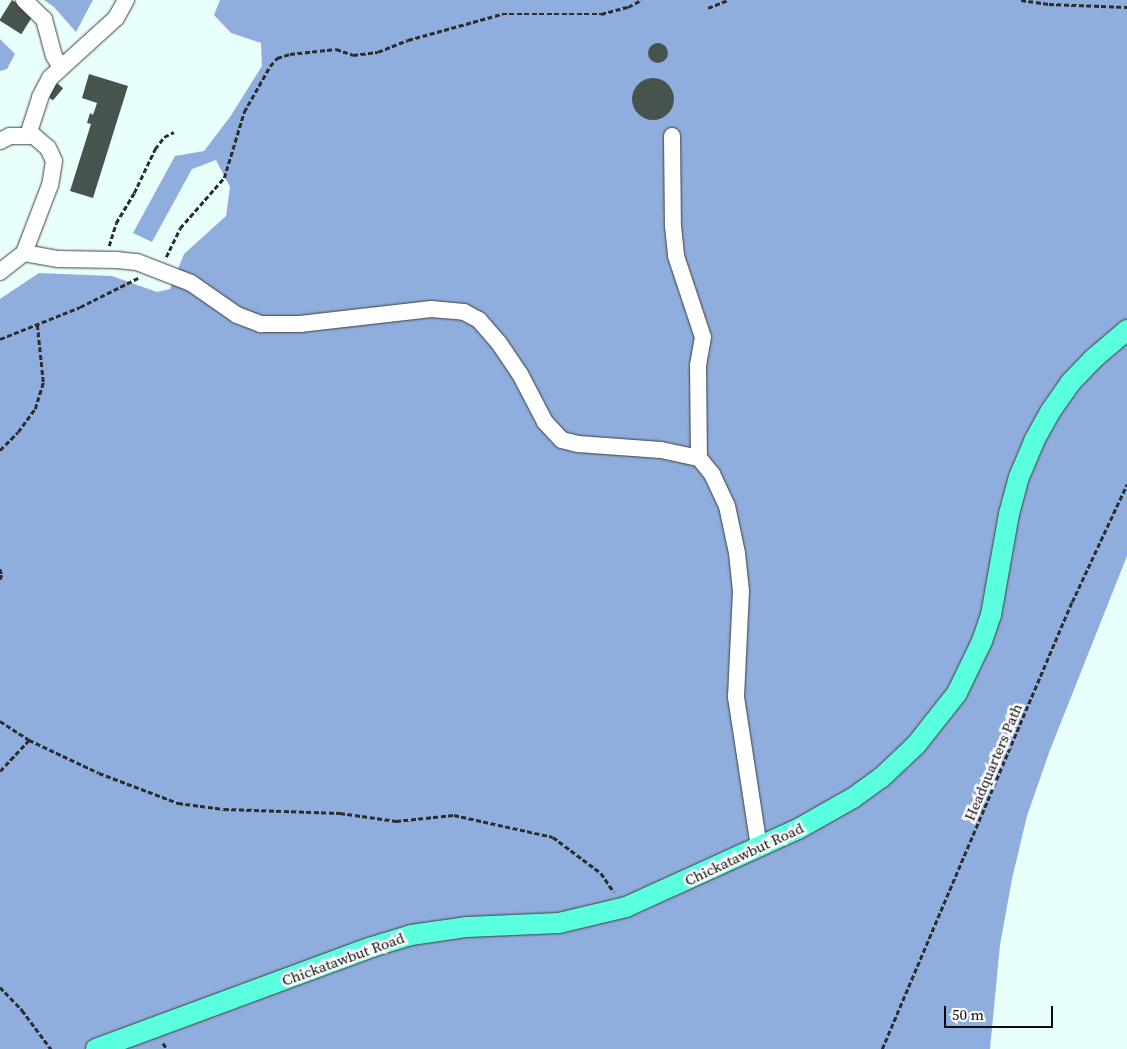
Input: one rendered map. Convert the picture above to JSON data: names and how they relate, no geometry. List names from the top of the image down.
{
  "streets": {
    "main road": ["Chickatawbut Road"],
    "path": ["Headquarters Path"]
  },
  "scale_bar": "50 m"
}
